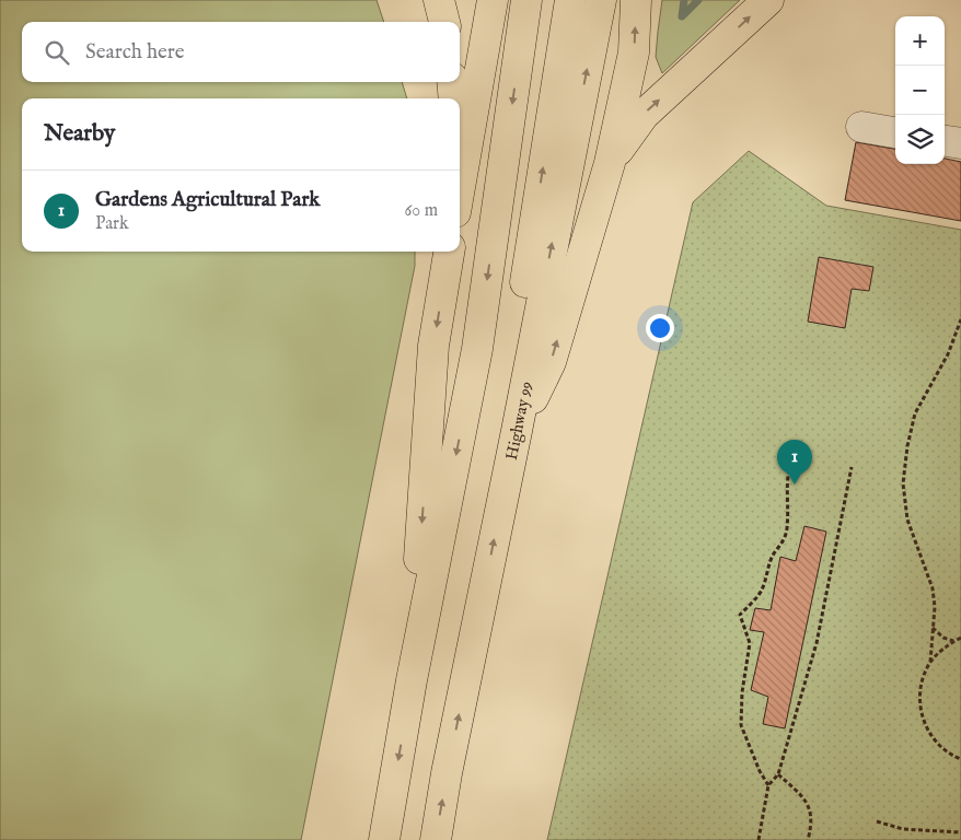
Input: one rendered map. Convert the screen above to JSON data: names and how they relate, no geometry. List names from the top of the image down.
{
  "streets": {
    "highway": ["Highway 99"]
  },
  "page": {
    "map_buttons": ["+", "−"],
    "search": "Search here",
    "heading": "Nearby",
    "list": [
      {
        "mark": "1",
        "name": "Gardens Agricultural Park",
        "note": "Park",
        "value": "60 m"
      }
    ],
    "pins": "1"
  }
}
